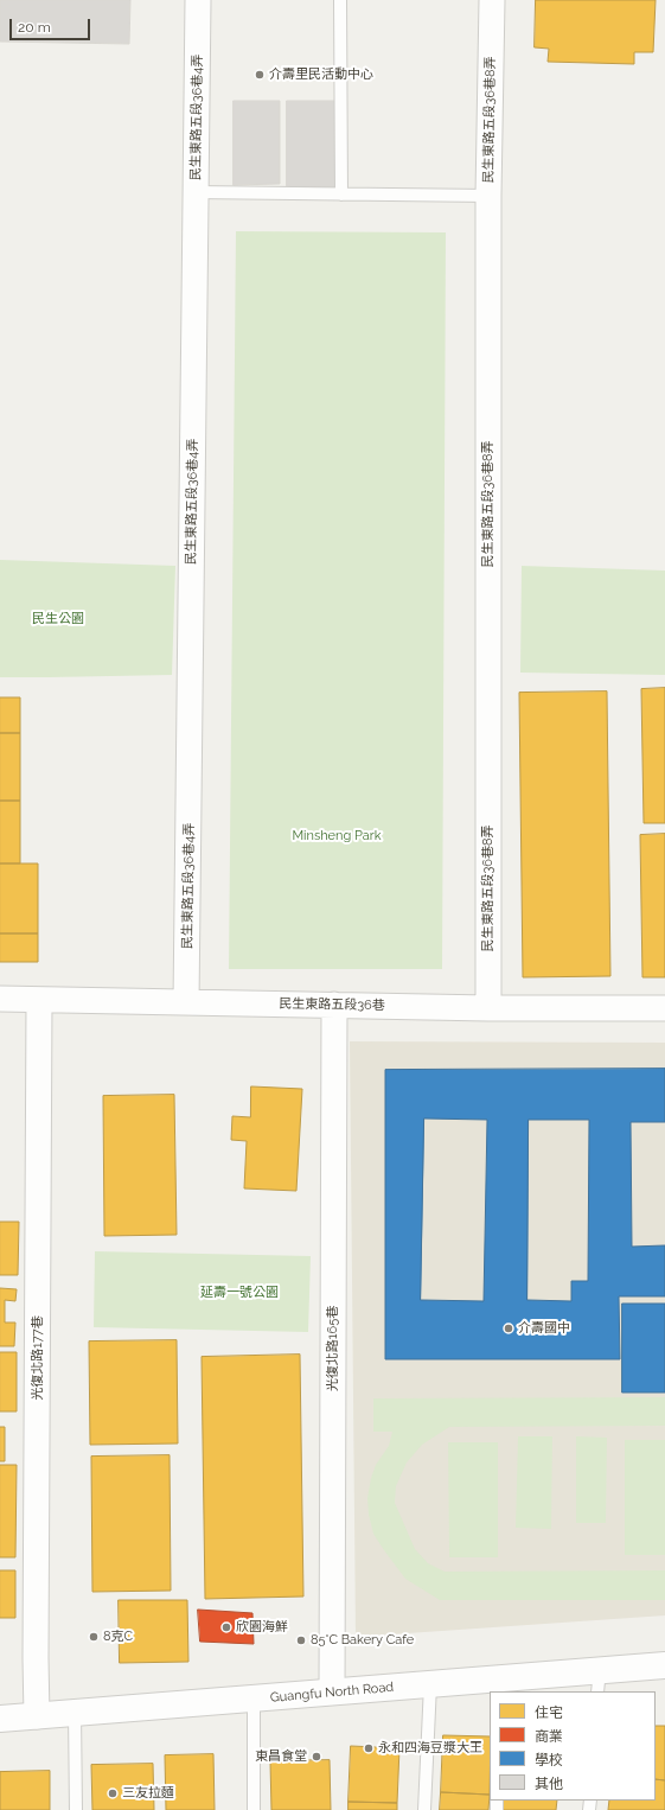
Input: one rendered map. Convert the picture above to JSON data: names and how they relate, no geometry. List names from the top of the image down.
{
  "streets": {
    "street": [
      "民生東路五段36巷4弄",
      "民生東路五段36巷8弄",
      "民生東路五段36巷",
      "光復北路165巷",
      "光復北路177巷",
      "Guangfu North Road"
    ]
  },
  "crossings": [
    ["民生東路五段36巷4弄", "民生東路五段36巷"],
    ["民生東路五段36巷8弄", "民生東路五段36巷"],
    ["民生東路五段36巷", "光復北路165巷"],
    ["民生東路五段36巷", "光復北路177巷"],
    ["光復北路165巷", "Guangfu North Road"],
    ["光復北路177巷", "Guangfu North Road"]
  ],
  "parks": ["民生公園", "Minsheng Park", "延壽一號公園"],
  "places": [
    "介壽里民活動中心",
    "介壽國中",
    "欣園海鮮",
    "8克C",
    "85°C Bakery Cafe",
    "永和四海豆漿大王",
    "東昌食堂",
    "三友拉麵"
  ],
  "legend": [
    "住宅",
    "商業",
    "學校",
    "其他"
  ],
  "scale_bar": "20 m"
}
